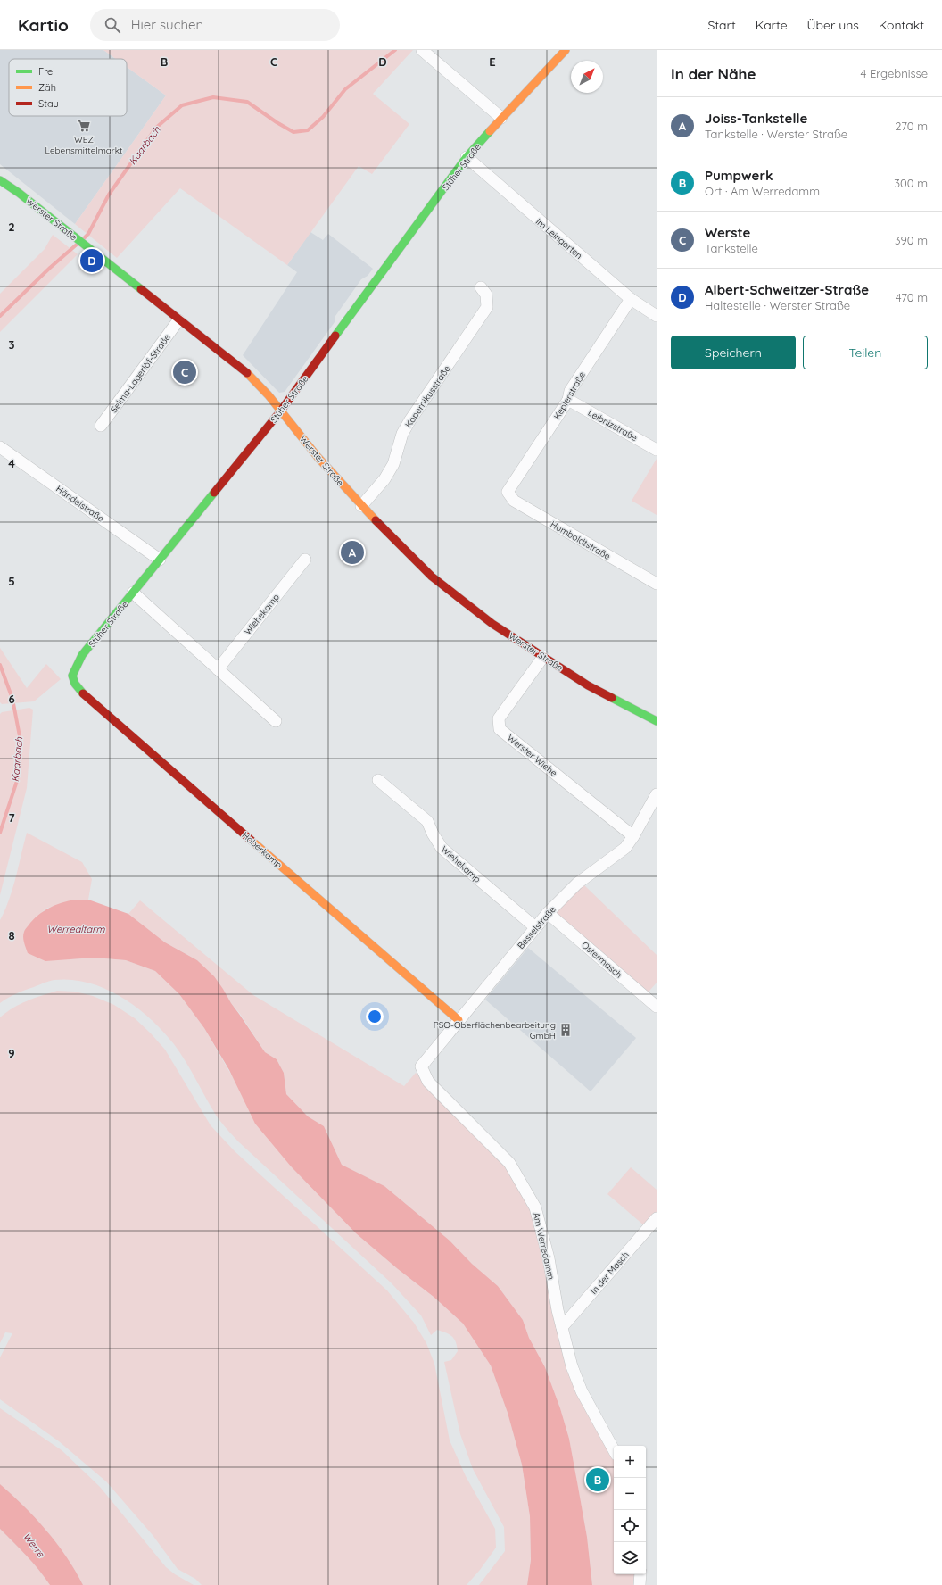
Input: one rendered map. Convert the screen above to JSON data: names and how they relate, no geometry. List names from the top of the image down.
{
  "streets": {
    "street": [
      "Stüher Straße",
      "Werster Straße",
      "Im Leingarten",
      "Selma-Lagerlöf-Straße",
      "Keplerstraße",
      "Kopernikusstraße",
      "Leibnizstraße",
      "Händelstraße",
      "Humboldtstraße",
      "Wiehekamp",
      "Werster Wiehe",
      "Haberkamp",
      "Besselstraße",
      "Ostermasch",
      "Am Werredamm",
      "In der Masch"
    ]
  },
  "crossings": [
    ["Stüher Straße", "Werster Straße"],
    ["Stüher Straße", "Im Leingarten"],
    ["Stüher Straße", "Händelstraße"],
    ["Stüher Straße", "Haberkamp"],
    ["Werster Straße", "Selma-Lagerlöf-Straße"],
    ["Werster Straße", "Kopernikusstraße"],
    ["Werster Straße", "Werster Wiehe"],
    ["Im Leingarten", "Keplerstraße"],
    ["Keplerstraße", "Leibnizstraße"],
    ["Keplerstraße", "Humboldtstraße"],
    ["Wiehekamp", "Besselstraße"],
    ["Werster Wiehe", "Besselstraße"],
    ["Haberkamp", "Besselstraße"],
    ["Besselstraße", "Ostermasch"],
    ["Besselstraße", "Am Werredamm"],
    ["Am Werredamm", "In der Masch"]
  ],
  "water": ["Kaarbach", "Werrealtarm", "Werre"],
  "places": {
    "supermarket": ["WEZ Lebensmittelmarkt"],
    "building": ["PSO-Oberflächenbearbeitung GmbH"]
  },
  "legend": ["Frei", "Zäh", "Stau"],
  "north": "top right",
  "page": {
    "header": "Kartio",
    "search": "Hier suchen",
    "nav": [
      "Start",
      "Karte",
      "Über uns",
      "Kontakt"
    ],
    "heading": ["In der Nähe", "4 Ergebnisse"],
    "list": [
      {
        "mark": "A",
        "name": "Joiss-Tankstelle",
        "note": "Tankstelle · Werster Straße",
        "value": "270 m"
      },
      {
        "mark": "B",
        "name": "Pumpwerk",
        "note": "Ort · Am Werredamm",
        "value": "300 m"
      },
      {
        "mark": "C",
        "name": "Werste",
        "note": "Tankstelle",
        "value": "390 m"
      },
      {
        "mark": "D",
        "name": "Albert-Schweitzer-Straße",
        "note": "Haltestelle · Werster Straße",
        "value": "470 m"
      }
    ],
    "pins": [
      "D",
      "C",
      "A",
      "B"
    ],
    "buttons": ["Speichern", "Teilen"],
    "map_buttons": ["+", "−"]
  },
  "grid": {
    "columns": [
      "B",
      "C",
      "D",
      "E"
    ],
    "rows": [
      "2",
      "3",
      "4",
      "5",
      "6",
      "7",
      "8",
      "9"
    ]
  }
}
